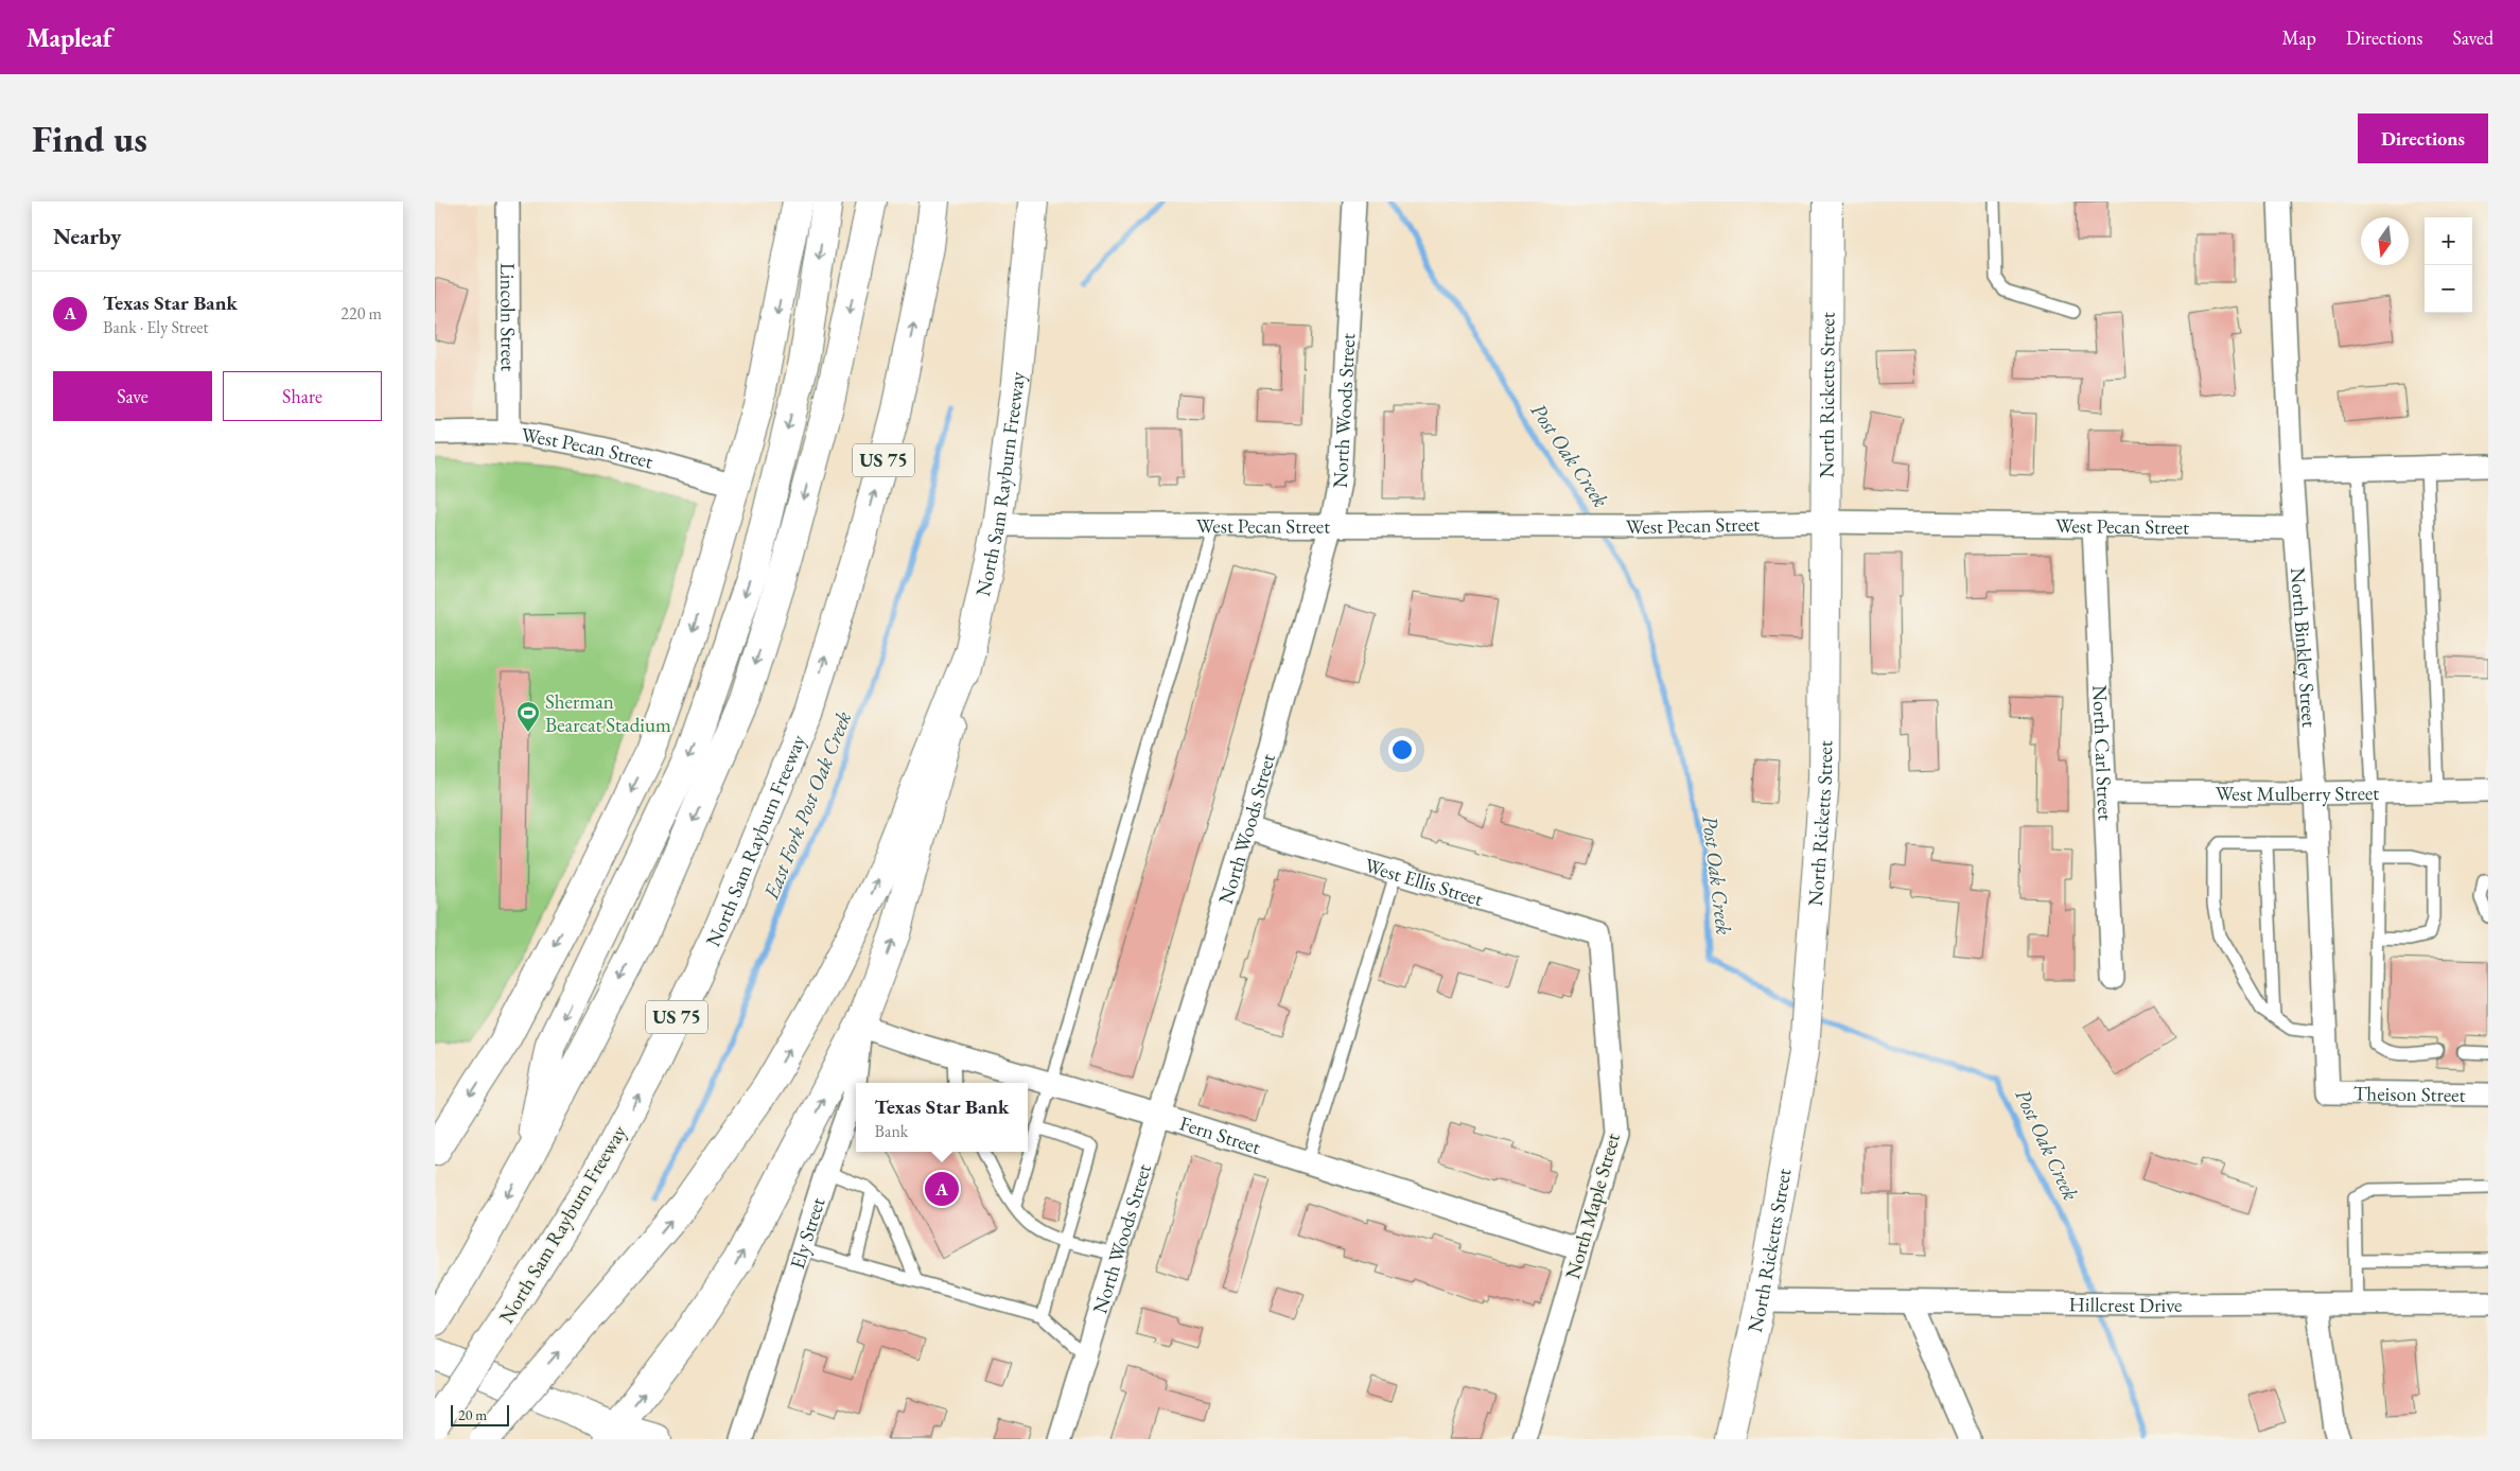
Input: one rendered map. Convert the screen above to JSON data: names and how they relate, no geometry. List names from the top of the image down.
{
  "streets": {
    "main road": ["North Ricketts Street", "US 75", "North Sam Rayburn Freeway"],
    "street": [
      "Lincoln Street",
      "North Woods Street",
      "West Pecan Street",
      "North Binkley Street",
      "North Carl Street",
      "West Mulberry Street",
      "West Ellis Street",
      "Theison Street",
      "Fern Street",
      "North Maple Street",
      "Ely Street",
      "Hillcrest Drive"
    ]
  },
  "crossings": [
    ["Lincoln Street", "West Pecan Street"],
    ["North Ricketts Street", "West Pecan Street"],
    ["North Ricketts Street", "Hillcrest Drive"],
    ["North Woods Street", "West Pecan Street"],
    ["North Woods Street", "West Ellis Street"],
    ["North Woods Street", "Fern Street"],
    ["West Pecan Street", "North Sam Rayburn Freeway"],
    ["West Pecan Street", "North Binkley Street"],
    ["West Pecan Street", "North Carl Street"],
    ["North Sam Rayburn Freeway", "Fern Street"],
    ["North Sam Rayburn Freeway", "Ely Street"],
    ["North Binkley Street", "West Mulberry Street"],
    ["North Binkley Street", "Theison Street"],
    ["North Carl Street", "West Mulberry Street"],
    ["West Ellis Street", "North Maple Street"],
    ["Fern Street", "North Maple Street"],
    ["Fern Street", "Ely Street"]
  ],
  "water": ["Post Oak Creek", "East Fork Post Oak Creek"],
  "places": {
    "sports": ["Sherman Bearcat Stadium"]
  },
  "scale_bar": "20 m",
  "north": "bottom",
  "page": {
    "header": "Mapleaf",
    "nav": ["Map", "Directions", "Saved"],
    "buttons": [
      "Directions",
      ["Save", "Share"]
    ],
    "title": "Find us",
    "heading": "Nearby",
    "map_buttons": ["+", "−"],
    "list": [
      {
        "mark": "A",
        "name": "Texas Star Bank",
        "note": "Bank · Ely Street",
        "value": "220 m"
      }
    ],
    "popup": ["Texas Star Bank", "Bank"],
    "pins": "A",
    "scale": "20 m"
  }
}
